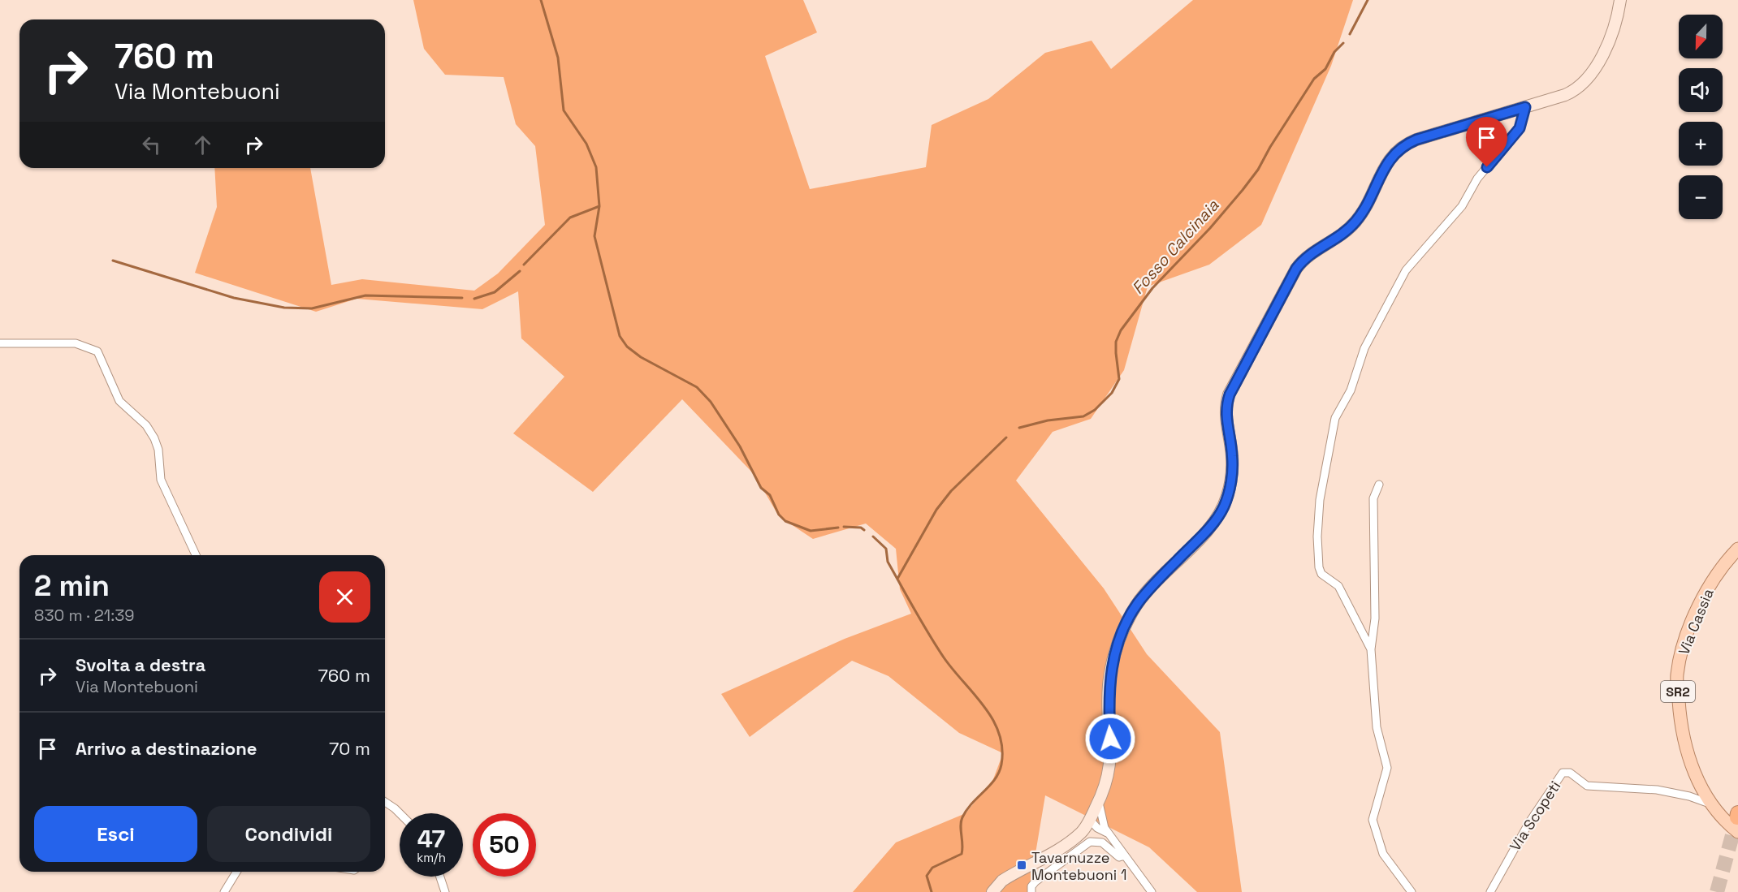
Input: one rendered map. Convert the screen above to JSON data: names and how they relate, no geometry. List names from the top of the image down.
{
  "streets": {
    "main road": ["Via Cassia", "SR2"],
    "street": ["Via Scopeti"]
  },
  "crossings": [
    ["Via Cassia", "Via Scopeti"]
  ],
  "water": ["Fosso Calcinaia"],
  "places": {
    "transit": ["Tavarnuzze Montebuoni 1"]
  },
  "north": "bottom",
  "page": {
    "map_buttons": ["+", "−"],
    "turn": ["760 m", "Via Montebuoni"],
    "heading": ["2 min", "830 m · 21:39"],
    "list": [
      {
        "name": "Svolta a destra",
        "note": "Via Montebuoni",
        "value": "760 m"
      },
      {
        "name": "Arrivo a destinazione",
        "value": "70 m"
      }
    ],
    "buttons": ["Esci", "Condividi"],
    "speed": "47 km/h",
    "limit": "50"
  }
}
